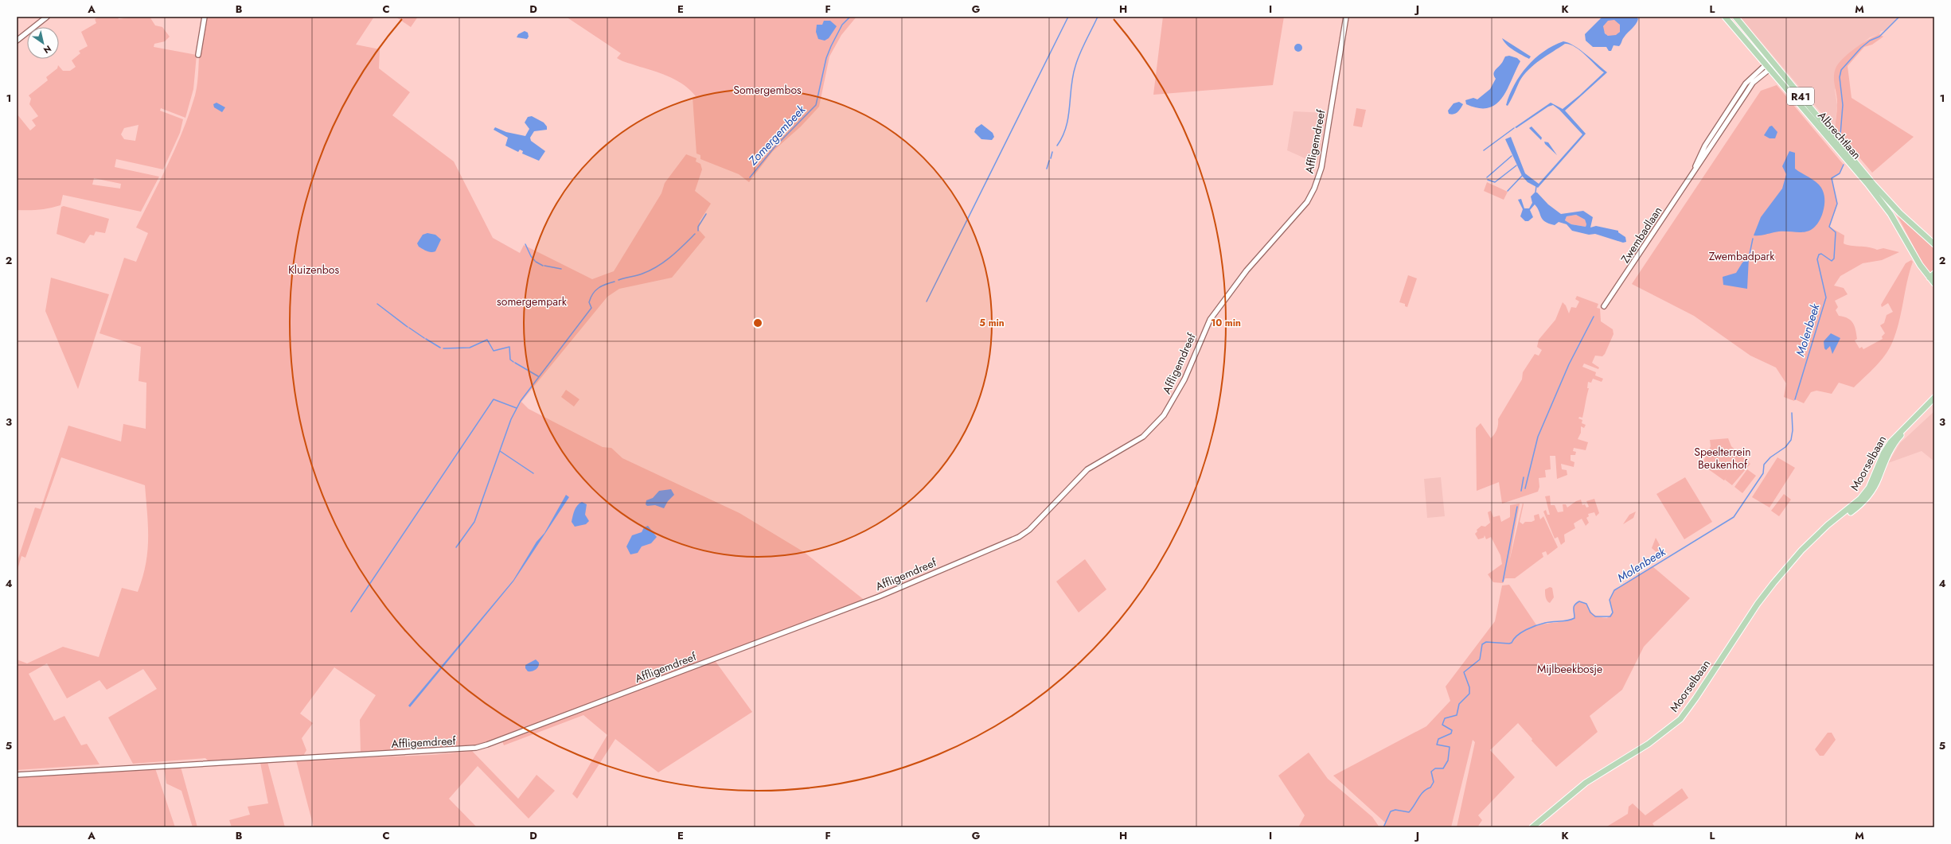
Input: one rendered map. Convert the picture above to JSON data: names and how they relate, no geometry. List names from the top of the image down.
{
  "streets": {
    "main road": ["R41", "Albrechtlaan", "Moorselbaan"],
    "street": ["Affligemdreef", "Zwembadlaan"]
  },
  "crossings": [
    ["R41", "Albrechtlaan"],
    ["Albrechtlaan", "Zwembadlaan"]
  ],
  "water": ["Zomergembeek", "Molenbeek"],
  "parks": [
    "Somergembos",
    "Zwembadpark",
    "Kluizenbos",
    "somergempark",
    "Speelterrein Beukenhof",
    "Mijlbeekbosje"
  ],
  "north": "bottom right",
  "grid": {
    "columns": [
      "A",
      "B",
      "C",
      "D",
      "E",
      "F",
      "G",
      "H",
      "I",
      "J",
      "K",
      "L",
      "M"
    ],
    "rows": [
      "1",
      "2",
      "3",
      "4",
      "5"
    ]
  },
  "rings": ["5 min", "10 min"]
}
